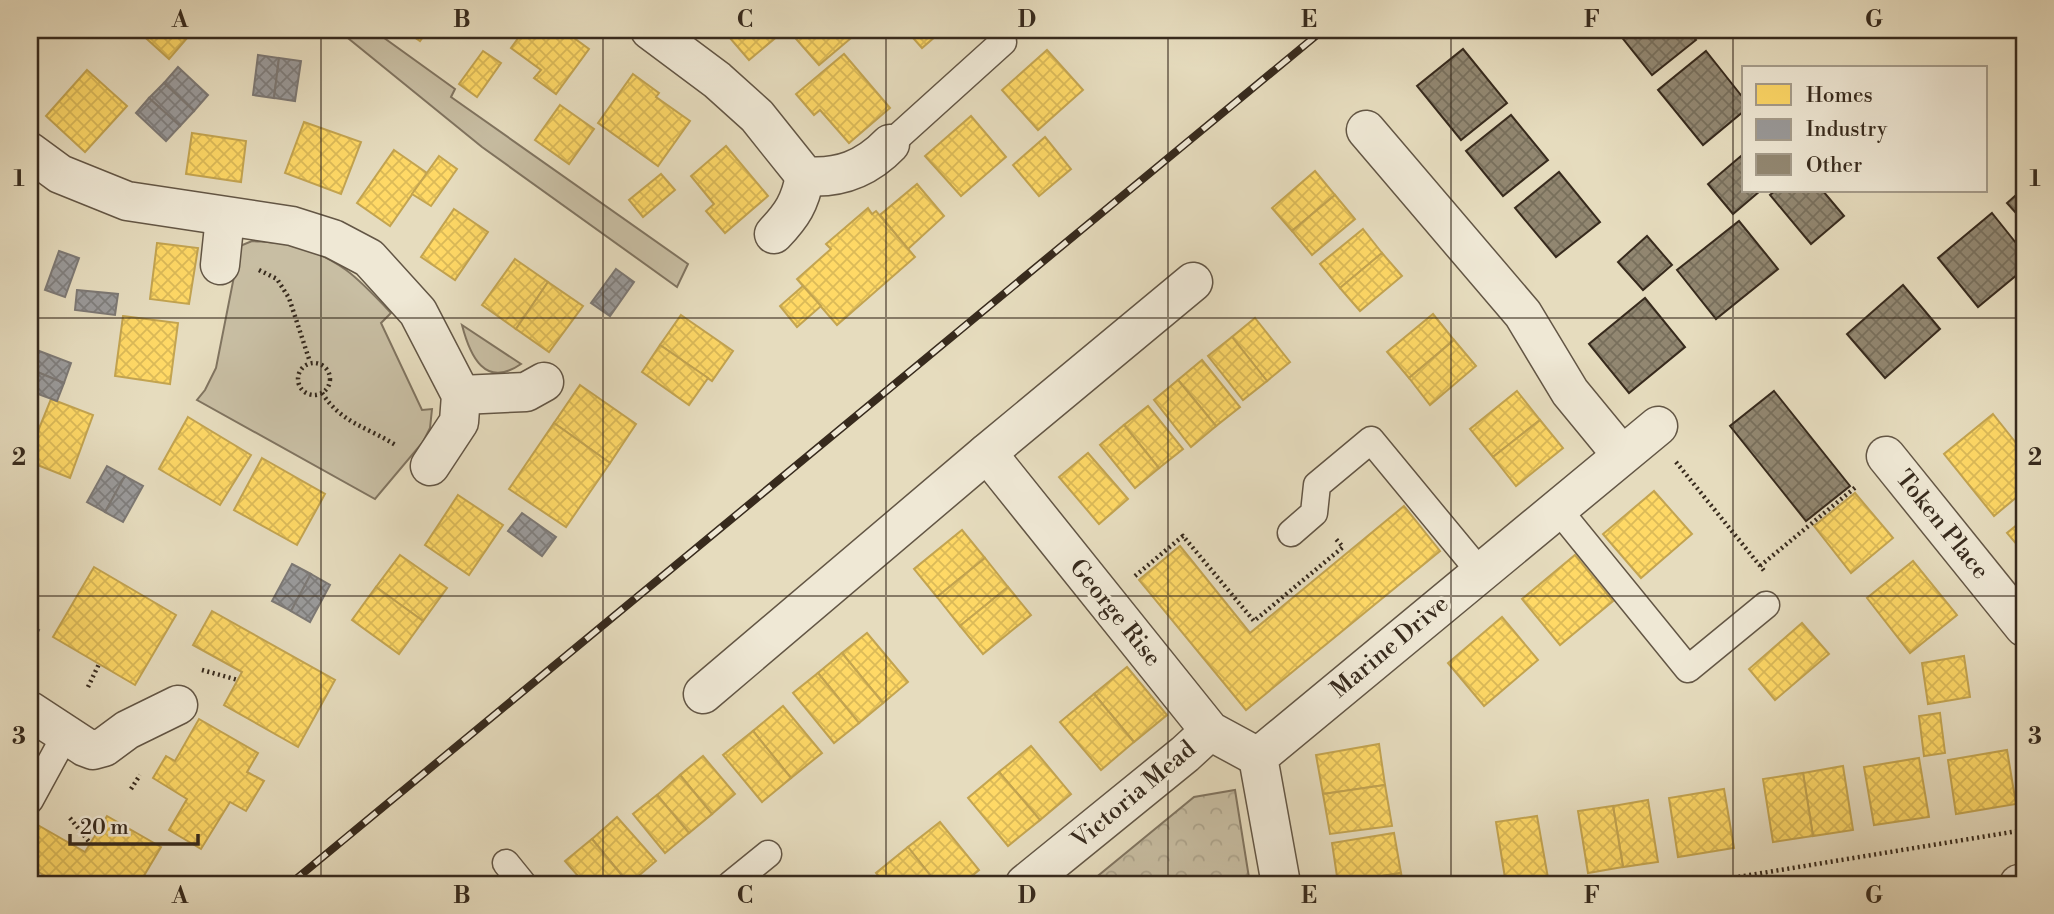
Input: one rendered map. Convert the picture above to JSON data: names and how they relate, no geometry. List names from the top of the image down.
{
  "streets": {
    "street": [
      "Token Place",
      "George Rise",
      "Marine Drive",
      "Victoria Mead"
    ]
  },
  "crossings": [
    ["George Rise", "Marine Drive"],
    ["George Rise", "Victoria Mead"]
  ],
  "legend": ["Homes", "Industry", "Other"],
  "scale_bar": "20 m",
  "grid": {
    "columns": [
      "A",
      "B",
      "C",
      "D",
      "E",
      "F",
      "G"
    ],
    "rows": ["1", "2", "3"]
  }
}
